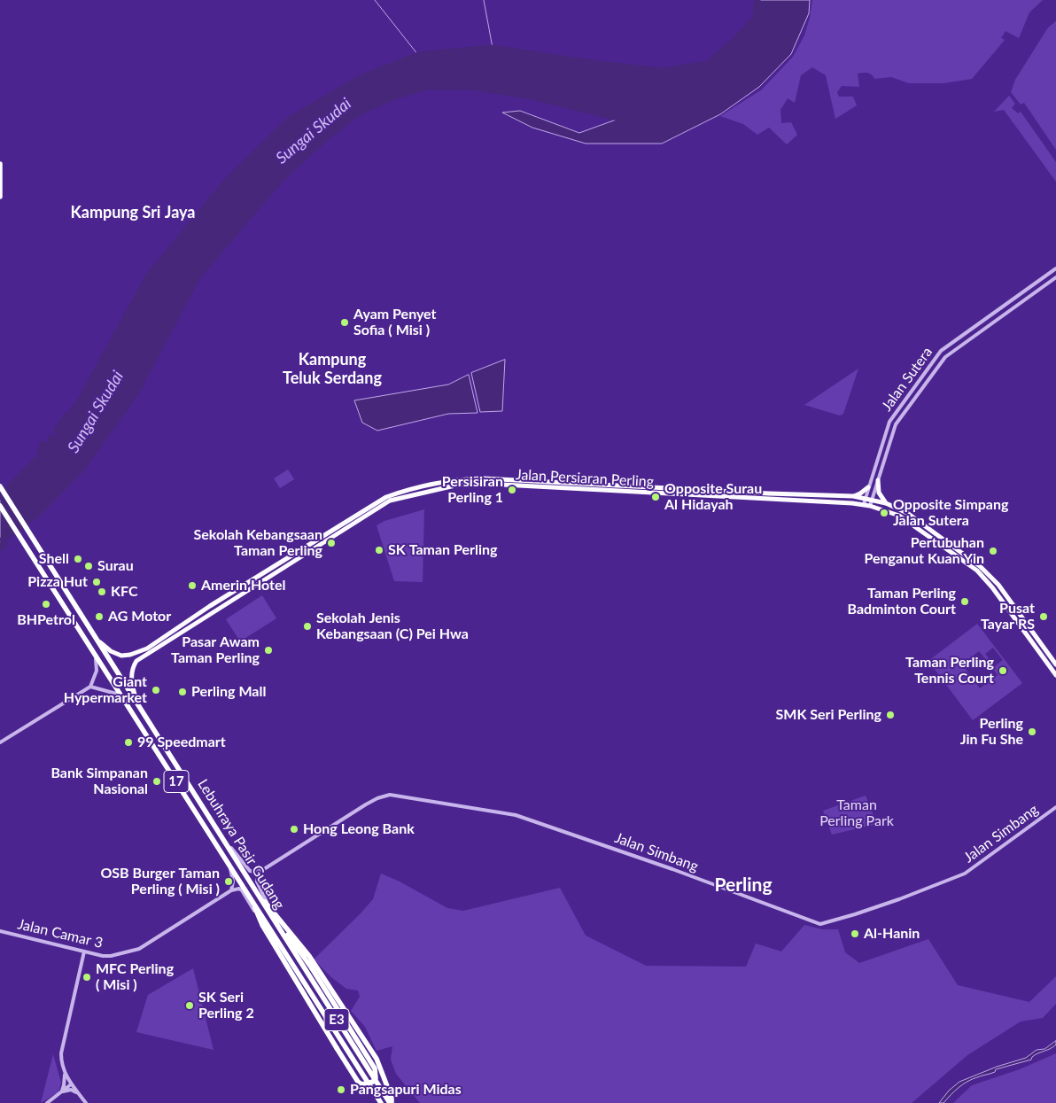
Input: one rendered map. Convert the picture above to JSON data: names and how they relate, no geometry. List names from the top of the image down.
{
  "streets": {
    "highway": ["17", "Lebuhraya Pasir Gudang", "E3"],
    "main road": ["Jalan Persiaran Perling"],
    "street": ["Jalan Sutera", "Jalan Simbang", "Jalan Camar 3"]
  },
  "crossings": [
    ["Jalan Sutera", "Jalan Persiaran Perling"],
    ["Jalan Persiaran Perling", "Lebuhraya Pasir Gudang"]
  ],
  "districts": ["Kampung Sri Jaya", "Kampung Teluk Serdang", "Perling"],
  "water": ["Sungai Skudai"],
  "parks": ["Taman Perling Park"],
  "places": [
    "Ayam Penyet Sofia ( Misi )",
    "Persisiran Perling 1",
    "Opposite Surau Al Hidayah",
    "Opposite Simpang Jalan Sutera",
    "Sekolah Kebangsaan Taman Perling",
    "SK Taman Perling",
    "Pertubuhan Penganut Kuan Yin",
    "Shell",
    "Surau",
    "Pizza Hut",
    "Amerin Hotel",
    "KFC",
    "Taman Perling Badminton Court",
    "BHPetrol",
    "AG Motor",
    "Pusat Tayar RS",
    "Sekolah Jenis Kebangsaan (C) Pei Hwa",
    "Pasar Awam Taman Perling",
    "Taman Perling Tennis Court",
    "Giant Hypermarket",
    "Perling Mall",
    "SMK Seri Perling",
    "Perling Jin Fu She",
    "99 Speedmart",
    "Bank Simpanan Nasional",
    "Hong Leong Bank",
    "OSB Burger Taman Perling ( Misi )",
    "Al-Hanin",
    "MFC Perling ( Misi )",
    "SK Seri Perling 2",
    "Pangsapuri Midas"
  ]
}
